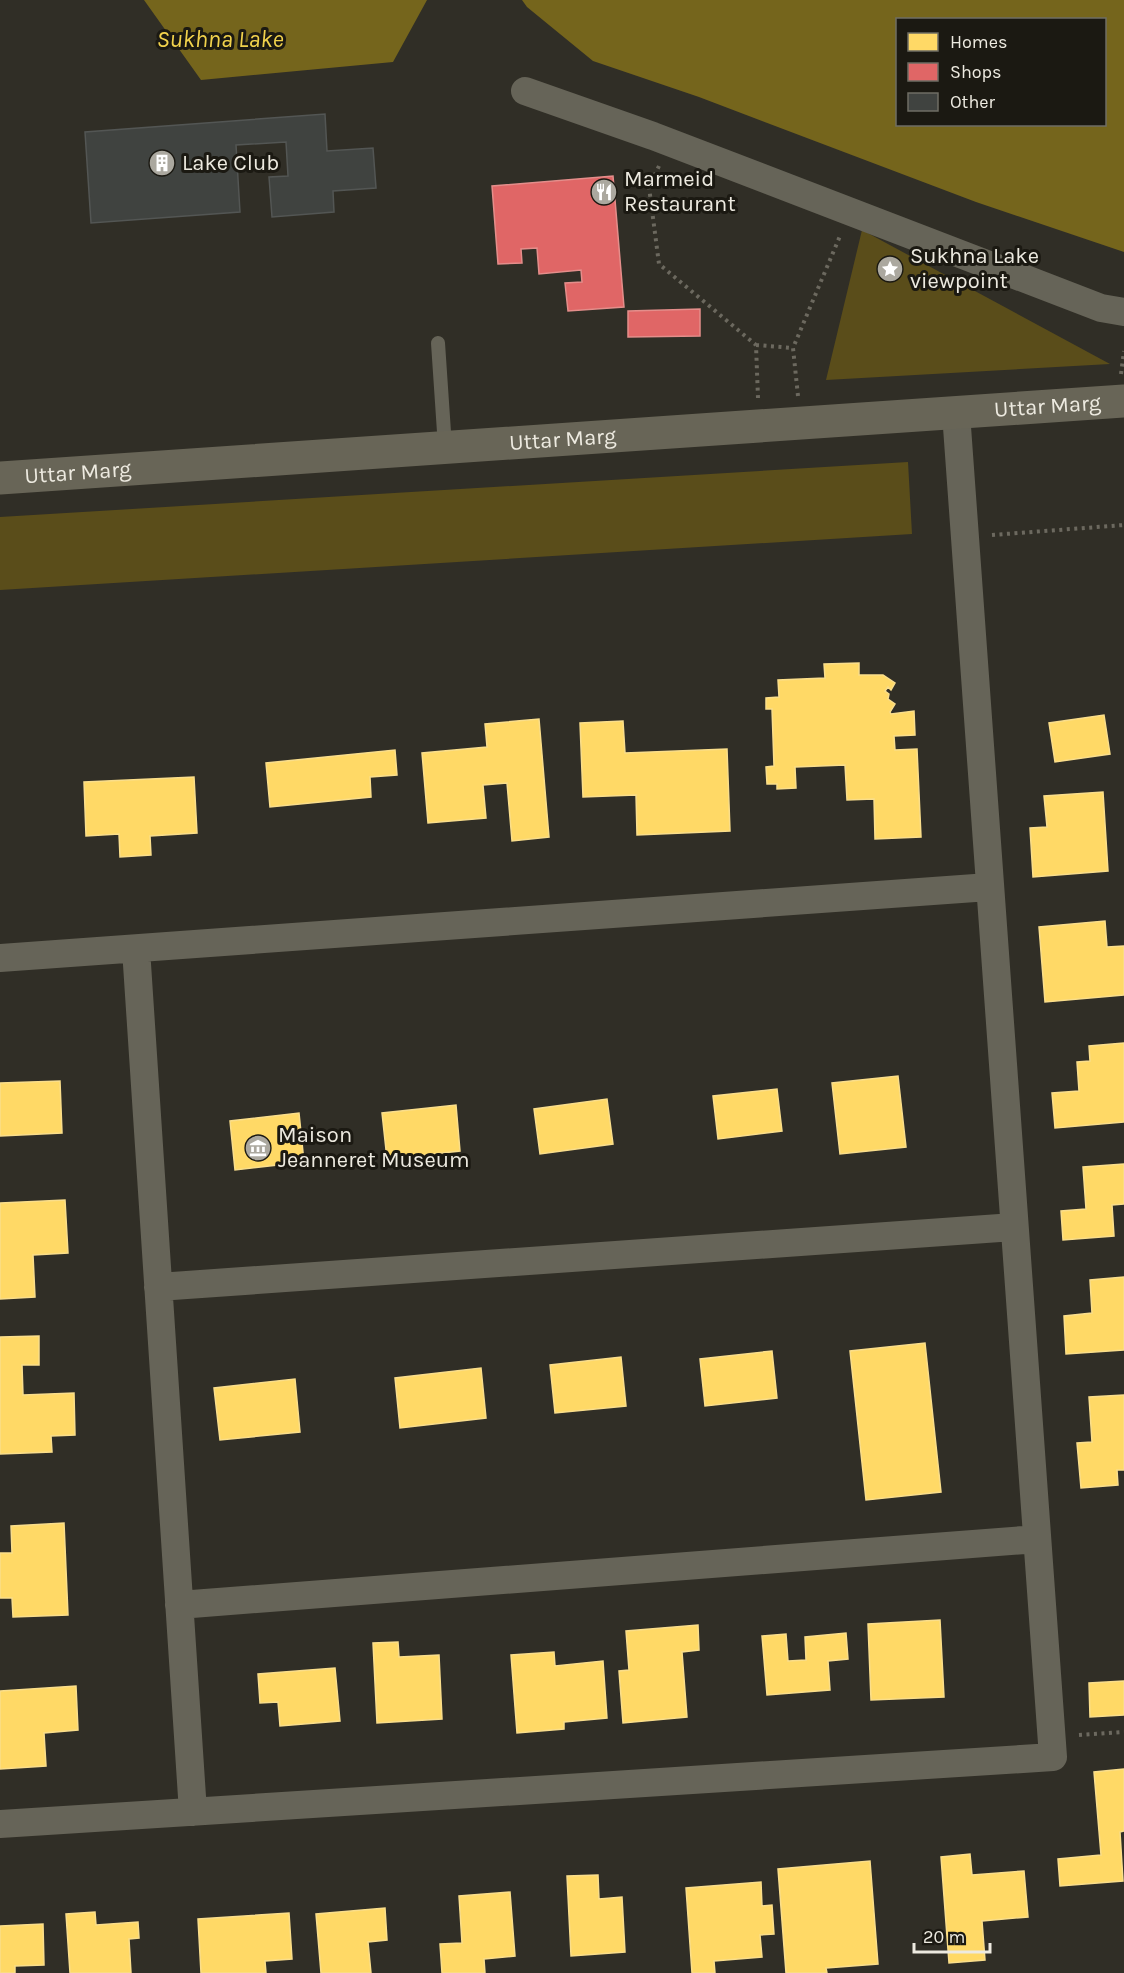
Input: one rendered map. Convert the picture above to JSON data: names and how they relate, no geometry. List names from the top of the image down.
{
  "streets": {
    "main road": ["Uttar Marg"]
  },
  "water": ["Sukhna Lake"],
  "places": {
    "building": ["Lake Club"],
    "restaurant": ["Marmeid Restaurant"],
    "place": ["Sukhna Lake viewpoint"],
    "museum": ["Maison Jeanneret Museum"]
  },
  "legend": ["Homes", "Shops", "Other"],
  "scale_bar": "20 m"
}
